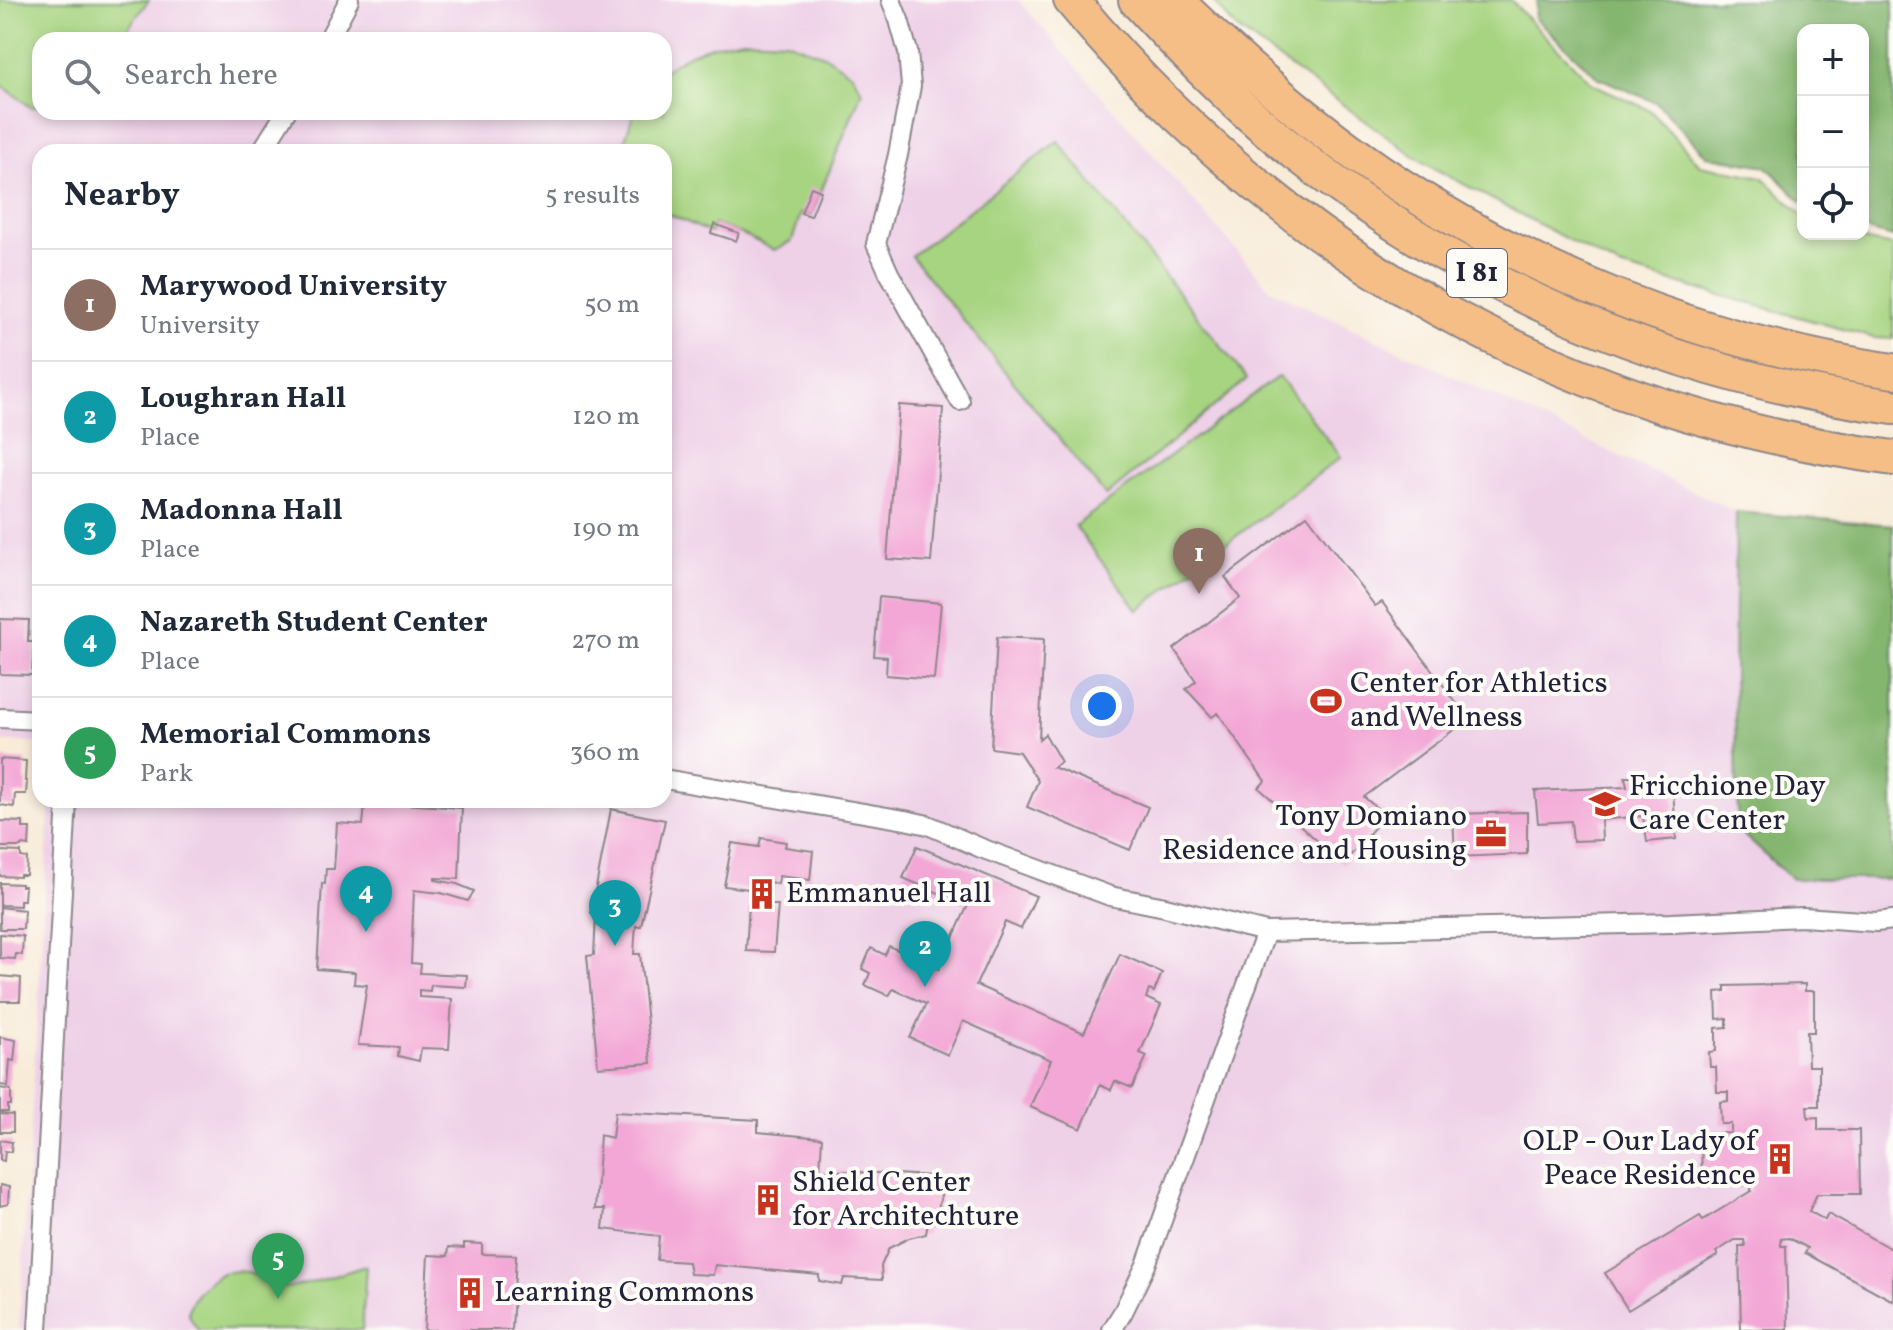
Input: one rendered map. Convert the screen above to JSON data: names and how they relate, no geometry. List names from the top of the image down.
{
  "streets": {
    "highway": ["I 81"]
  },
  "places": {
    "sports": ["Center for Athletics and Wellness"],
    "school or university": ["Fricchione Day Care Center"],
    "office": ["Tony Domiano Residence and Housing"],
    "building": [
      "Emmanuel Hall",
      "OLP - Our Lady of Peace Residence",
      "Shield Center for Architechture",
      "Learning Commons"
    ]
  },
  "page": {
    "map_buttons": ["+", "−"],
    "search": "Search here",
    "heading": ["Nearby", "5 results"],
    "list": [
      {
        "mark": "1",
        "name": "Marywood University",
        "note": "University",
        "value": "50 m"
      },
      {
        "mark": "2",
        "name": "Loughran Hall",
        "note": "Place",
        "value": "120 m"
      },
      {
        "mark": "3",
        "name": "Madonna Hall",
        "note": "Place",
        "value": "190 m"
      },
      {
        "mark": "4",
        "name": "Nazareth Student Center",
        "note": "Place",
        "value": "270 m"
      },
      {
        "mark": "5",
        "name": "Memorial Commons",
        "note": "Park",
        "value": "360 m"
      }
    ],
    "pins": [
      "1",
      "4",
      "3",
      "2",
      "5"
    ]
  }
}
